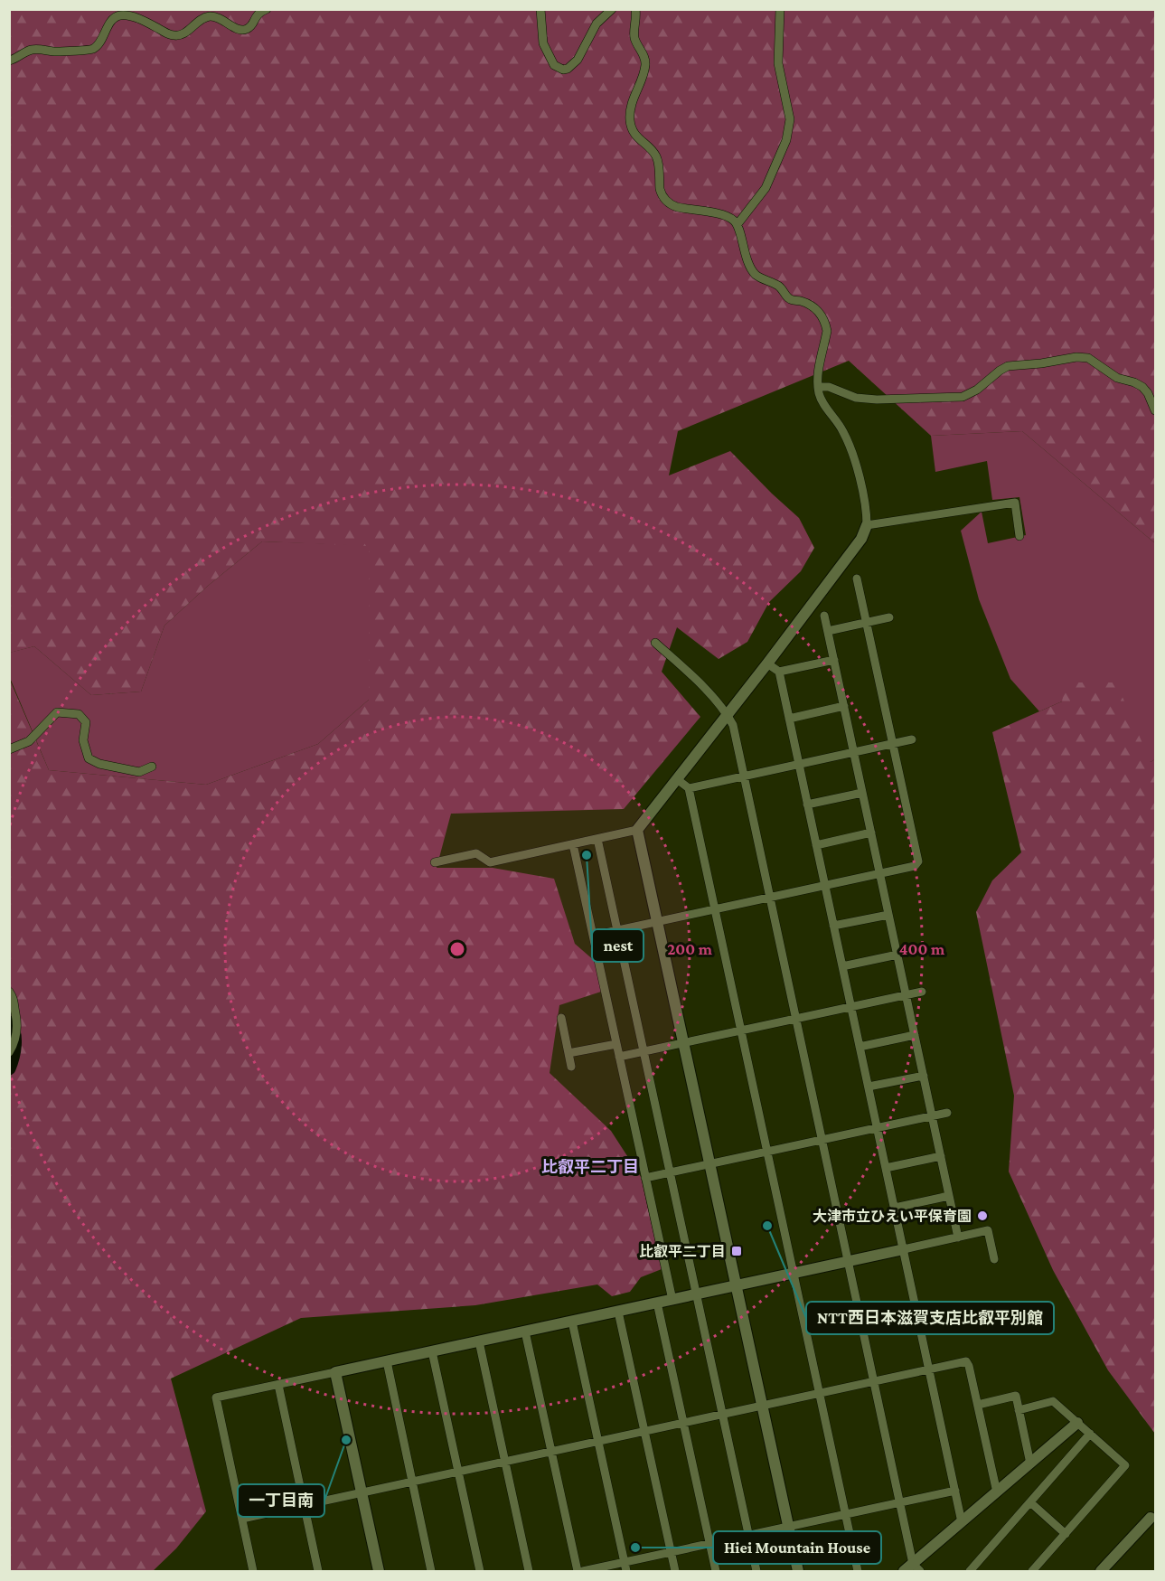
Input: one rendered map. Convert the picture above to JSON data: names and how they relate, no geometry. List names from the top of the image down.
{
  "districts": ["比叡平二丁目"],
  "places": {
    "other": [
      "nest",
      "大津市立ひえい平保育園",
      "NTT西日本滋賀支店比叡平別館",
      "一丁目南",
      "Hiei Mountain House"
    ],
    "transit": ["比叡平二丁目"]
  },
  "rings": ["200 m", "400 m"]
}
